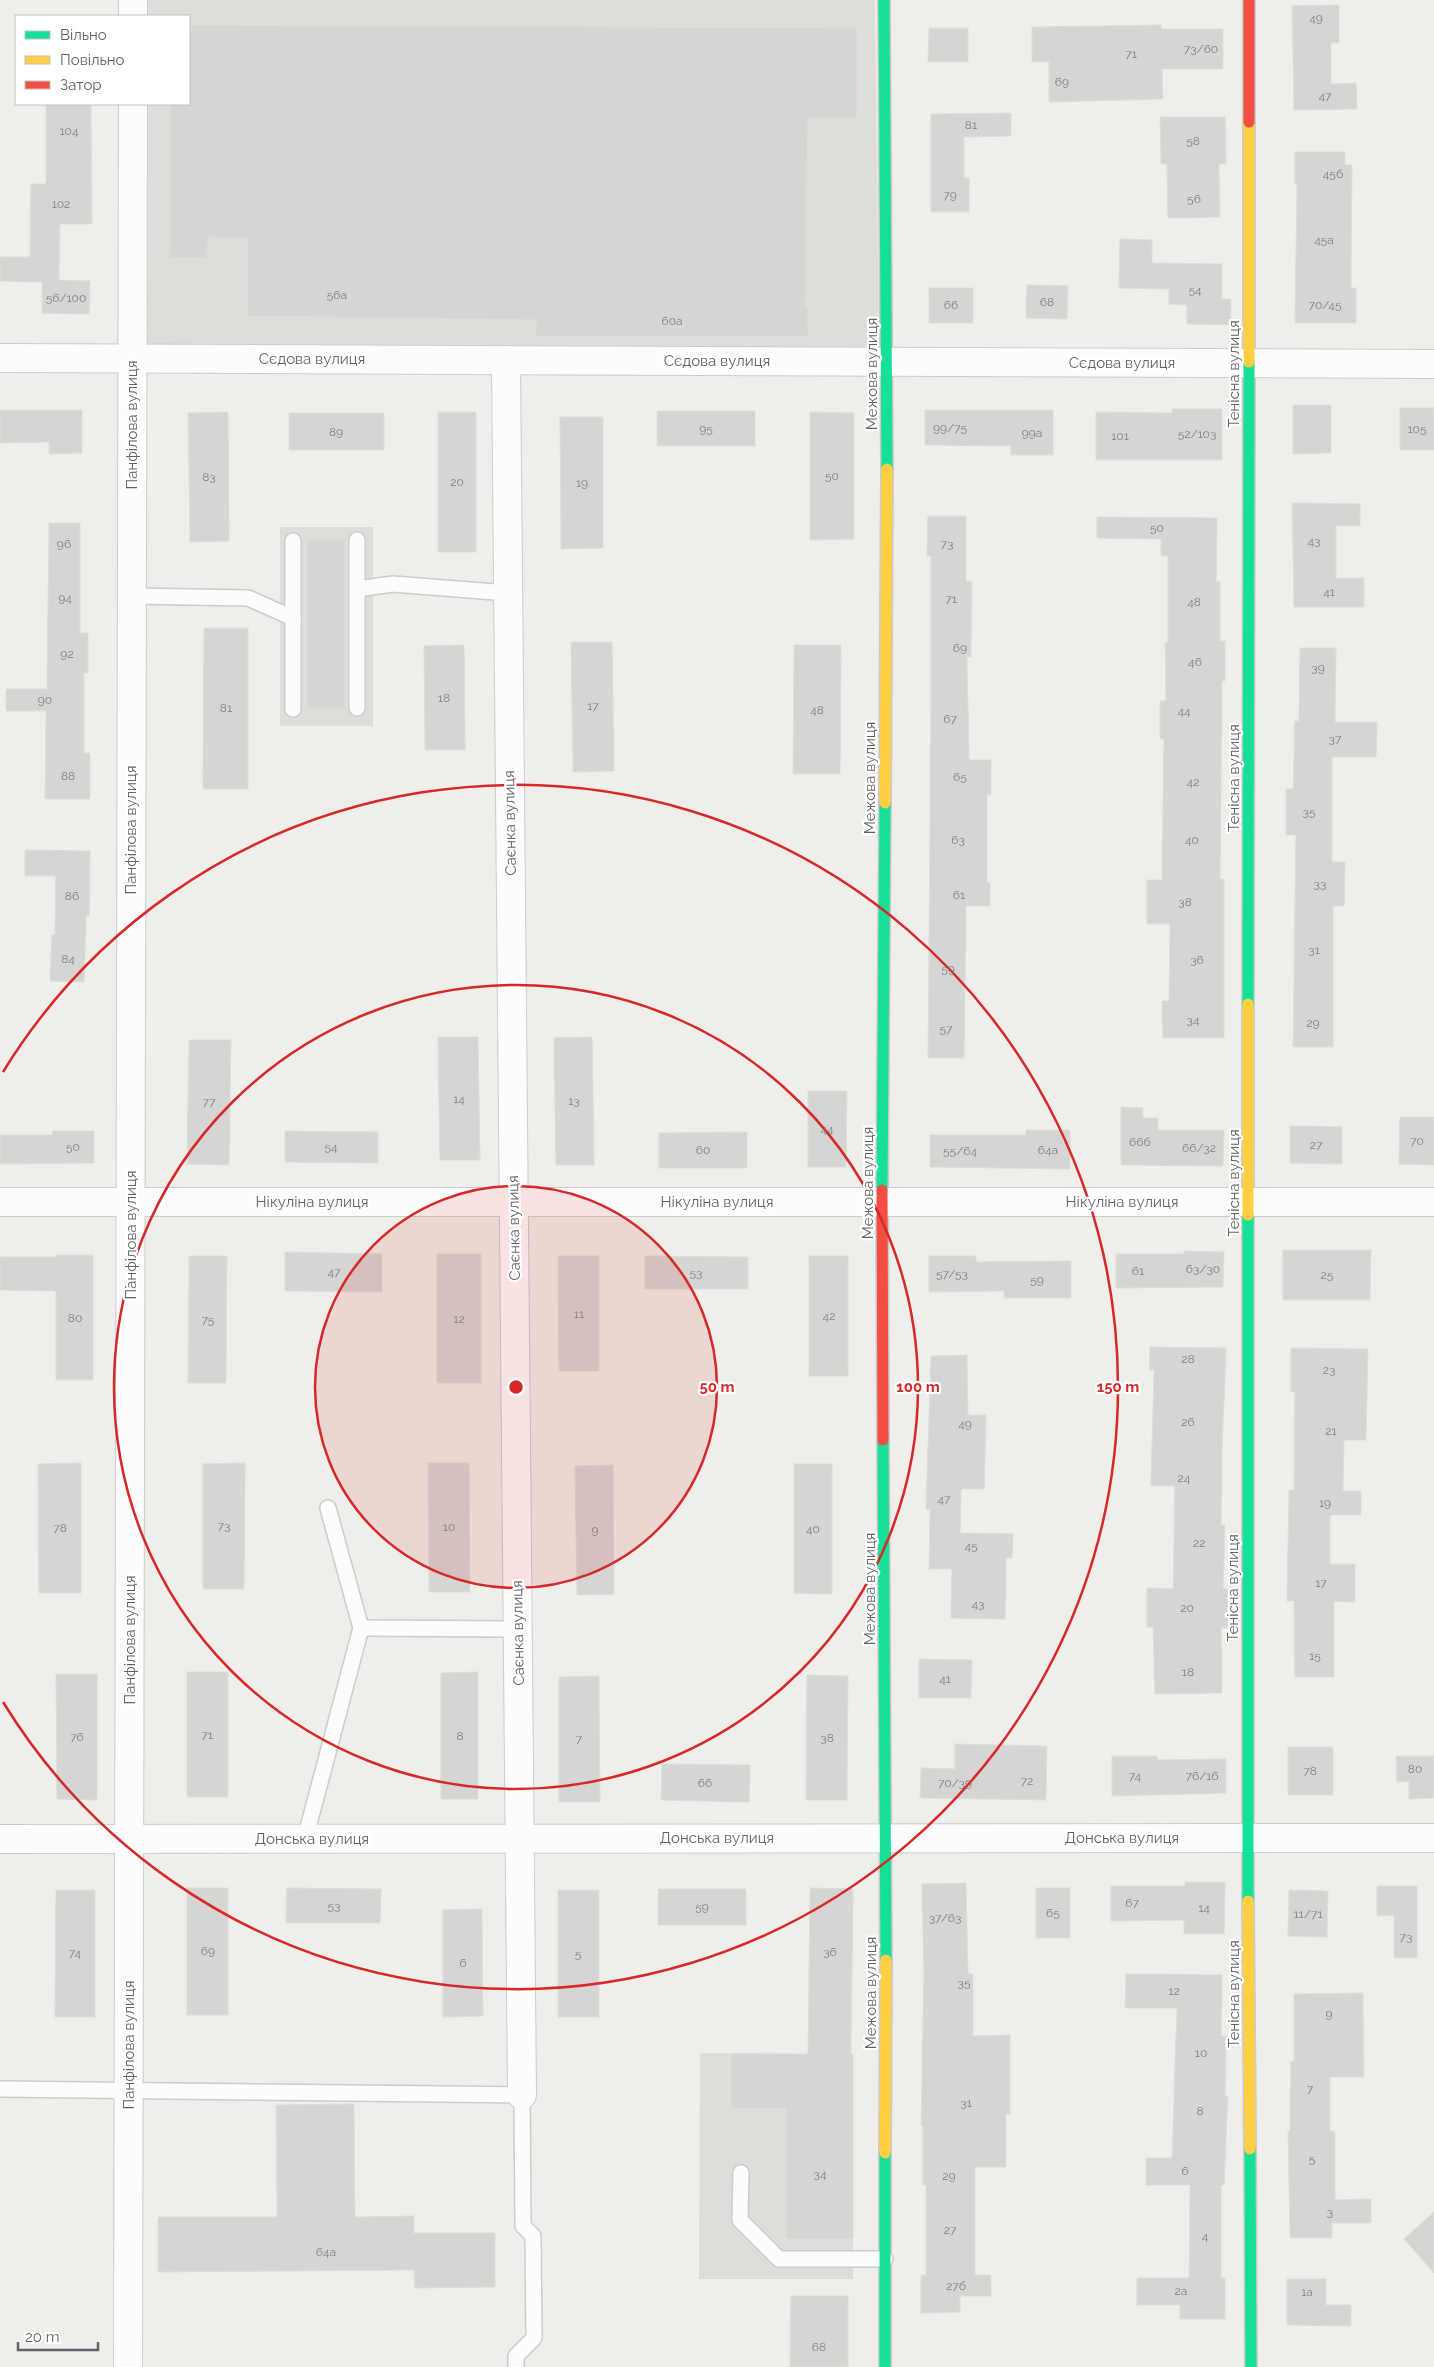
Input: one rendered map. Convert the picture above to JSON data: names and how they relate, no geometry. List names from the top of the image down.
{
  "streets": {
    "street": [
      "Сєдова вулиця",
      "Межова вулиця",
      "Тенісна вулиця",
      "Панфілова вулиця",
      "Саєнка вулиця",
      "Нікуліна вулиця",
      "Донська вулиця"
    ]
  },
  "crossings": [
    ["Сєдова вулиця", "Межова вулиця"],
    ["Сєдова вулиця", "Тенісна вулиця"],
    ["Сєдова вулиця", "Панфілова вулиця"],
    ["Сєдова вулиця", "Саєнка вулиця"],
    ["Межова вулиця", "Нікуліна вулиця"],
    ["Межова вулиця", "Донська вулиця"],
    ["Тенісна вулиця", "Нікуліна вулиця"],
    ["Тенісна вулиця", "Донська вулиця"],
    ["Панфілова вулиця", "Нікуліна вулиця"],
    ["Панфілова вулиця", "Донська вулиця"],
    ["Саєнка вулиця", "Нікуліна вулиця"],
    ["Саєнка вулиця", "Донська вулиця"]
  ],
  "house_numbers": [
    "49",
    "73/60",
    "71",
    "69",
    "47",
    "81",
    "104",
    "58",
    "45б",
    "79",
    "56",
    "102",
    "45а",
    "54",
    "56а",
    "56/100",
    "68",
    "66",
    "70/45",
    "60а",
    "99/75",
    "95",
    "105",
    "89",
    "99а",
    "52/103",
    "101",
    "50",
    "83",
    "20",
    "19",
    "50",
    "43",
    "96",
    "73",
    "41",
    "94",
    "71",
    "48",
    "69",
    "92",
    "46",
    "39",
    "18",
    "90",
    "17",
    "81",
    "48",
    "44",
    "67",
    "37",
    "88",
    "65",
    "42",
    "35",
    "63",
    "40",
    "33",
    "61",
    "86",
    "38",
    "31",
    "84",
    "36",
    "59",
    "34",
    "29",
    "57",
    "14",
    "13",
    "77",
    "44",
    "70",
    "66б",
    "27",
    "50",
    "54",
    "66/32",
    "60",
    "64а",
    "55/64",
    "63/30",
    "61",
    "47",
    "53",
    "57/53",
    "25",
    "59",
    "11",
    "42",
    "80",
    "12",
    "75",
    "28",
    "23",
    "26",
    "49",
    "21",
    "24",
    "47",
    "19",
    "73",
    "10",
    "78",
    "40",
    "9",
    "22",
    "45",
    "17",
    "43",
    "20",
    "15",
    "18",
    "41",
    "71",
    "8",
    "76",
    "38",
    "7",
    "80",
    "78",
    "74",
    "76/16",
    "72",
    "66",
    "70/39",
    "67",
    "53",
    "59",
    "14",
    "65",
    "11/71",
    "37/63",
    "73",
    "69",
    "36",
    "74",
    "5",
    "6",
    "35",
    "12",
    "9",
    "10",
    "7",
    "31",
    "8",
    "5",
    "6",
    "34",
    "29",
    "3",
    "27",
    "4",
    "64а",
    "27б",
    "2а",
    "1а",
    "68"
  ],
  "legend": ["Вільно", "Повільно", "Затор"],
  "scale_bar": "20 m",
  "rings": ["50 m", "100 m", "150 m"]
}
